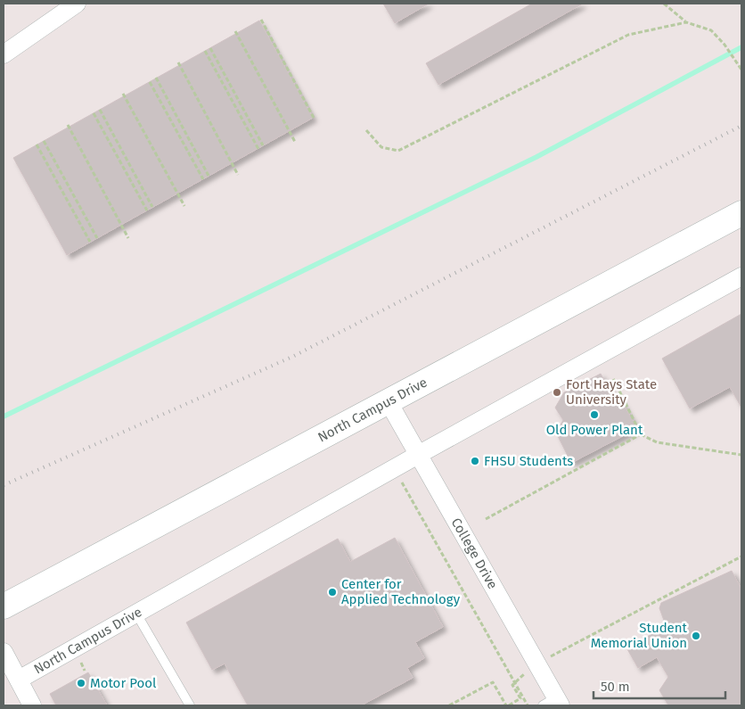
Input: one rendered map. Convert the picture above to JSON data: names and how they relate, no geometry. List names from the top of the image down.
{
  "streets": {
    "main road": ["North Campus Drive"],
    "street": ["College Drive"]
  },
  "crossings": [
    ["North Campus Drive", "College Drive"]
  ],
  "places": [
    "Fort Hays State University",
    "Old Power Plant",
    "FHSU Students",
    "Center for Applied Technology",
    "Student Memorial Union",
    "Motor Pool"
  ],
  "scale_bar": "50 m"
}
